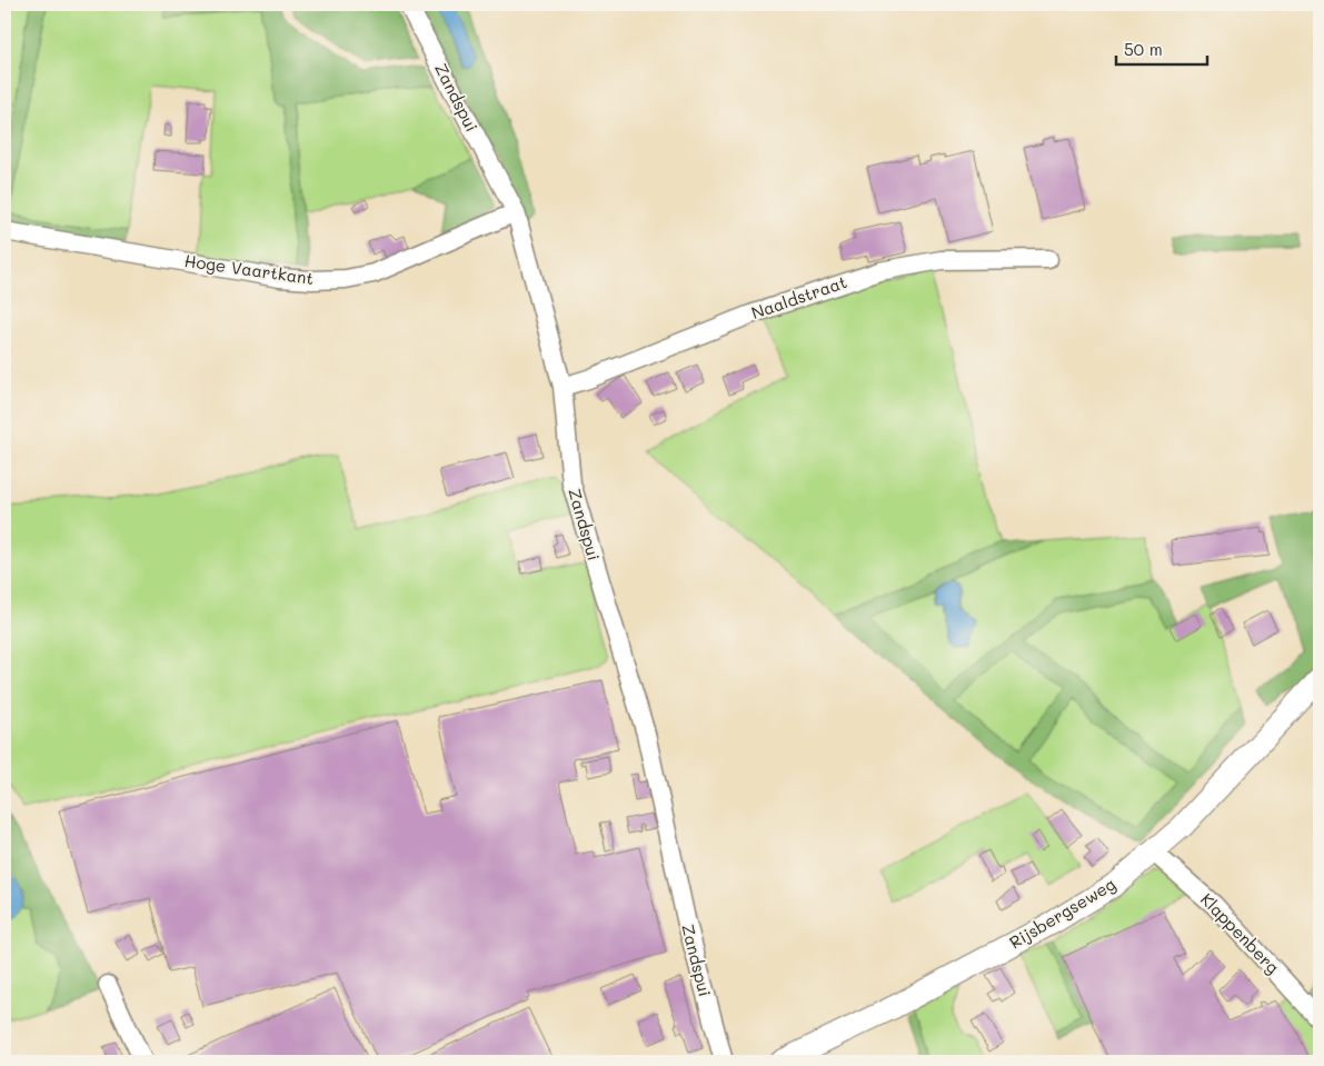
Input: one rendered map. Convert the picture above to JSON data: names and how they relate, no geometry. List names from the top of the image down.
{
  "streets": {
    "main road": ["Rijsbergseweg"],
    "street": [
      "Zandspui",
      "Hoge Vaartkant",
      "Naaldstraat",
      "Klappenberg"
    ]
  },
  "crossings": [
    ["Zandspui", "Hoge Vaartkant"],
    ["Zandspui", "Naaldstraat"],
    ["Rijsbergseweg", "Klappenberg"]
  ],
  "scale_bar": "50 m"
}
